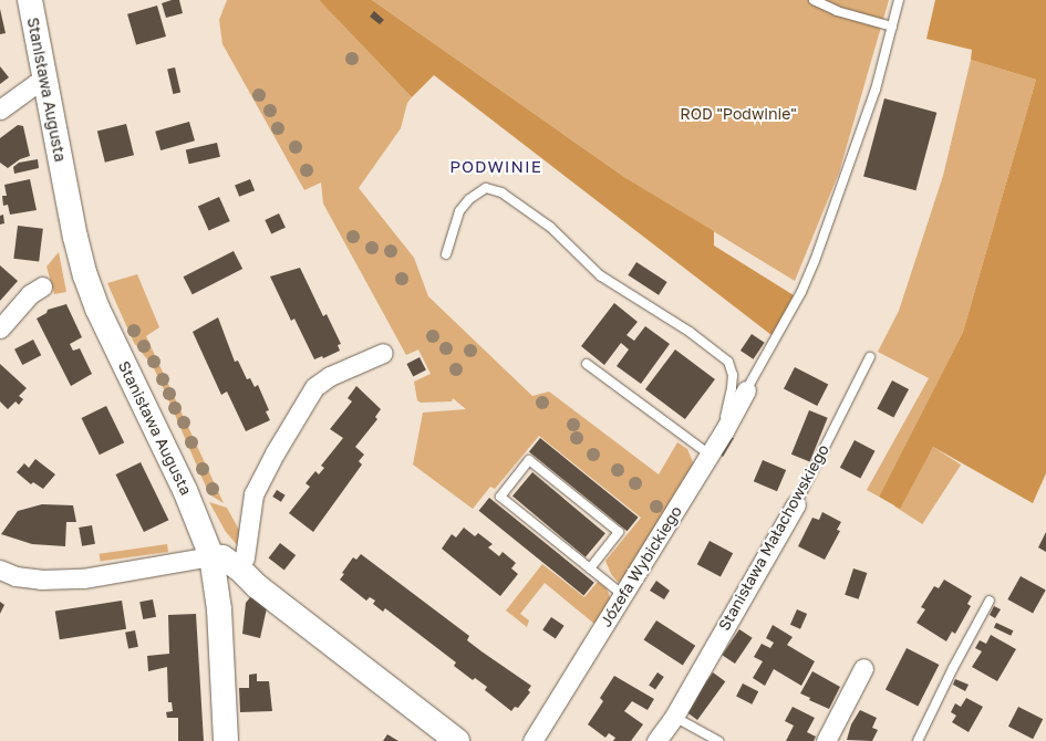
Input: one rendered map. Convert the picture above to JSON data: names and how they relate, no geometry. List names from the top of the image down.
{
  "streets": {
    "main road": ["Stanisława Augusta"],
    "street": ["Stanisława Małachowskiego", "Józefa Wybickiego"]
  },
  "districts": ["PODWINIE"],
  "parks": ["ROD \"Podwinie\""]
}
